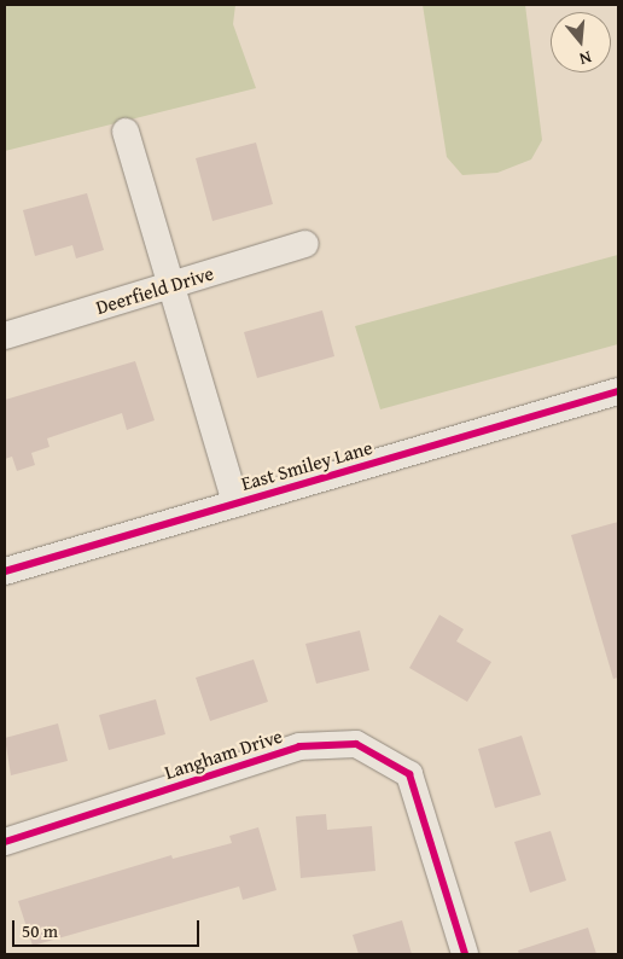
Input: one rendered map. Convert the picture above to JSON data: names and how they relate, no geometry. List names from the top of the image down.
{
  "streets": {
    "street": ["Deerfield Drive", "East Smiley Lane", "Langham Drive"]
  },
  "scale_bar": "50 m",
  "north": "bottom"
}
